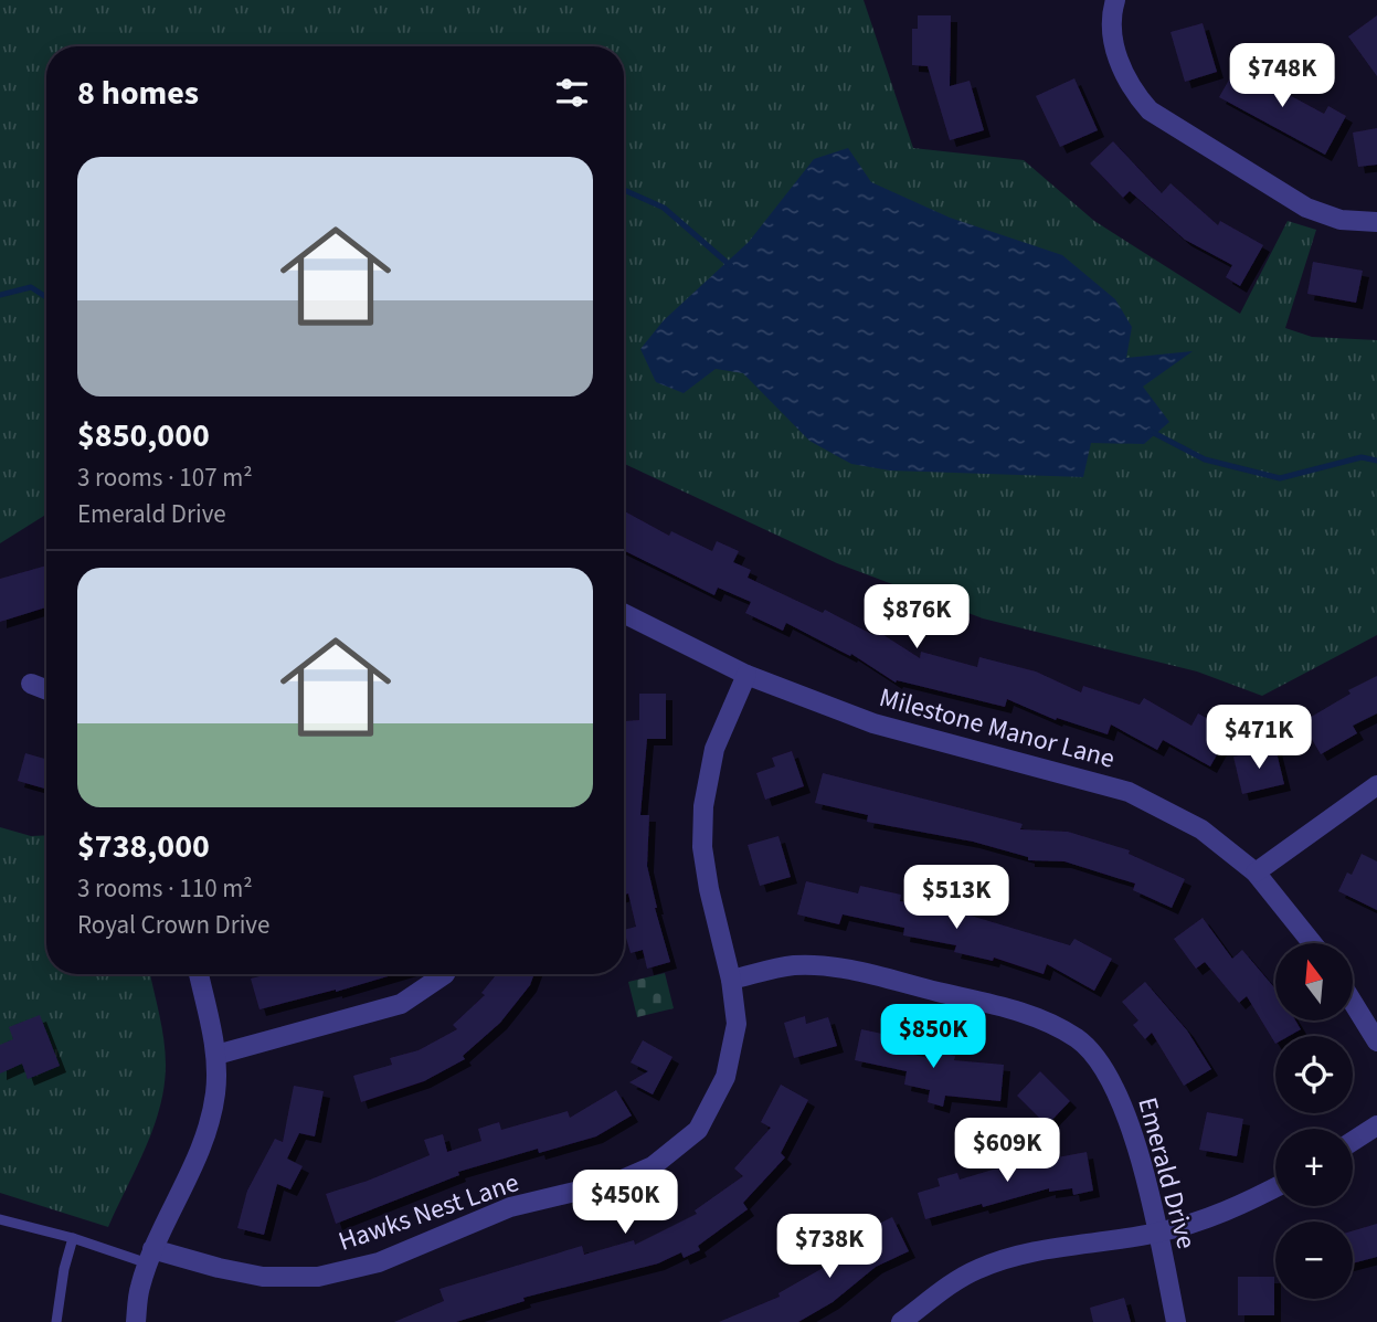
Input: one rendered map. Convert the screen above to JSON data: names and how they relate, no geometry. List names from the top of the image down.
{
  "streets": {
    "street": ["Milestone Manor Lane", "Emerald Drive", "Hawks Nest Lane"]
  },
  "crossings": [
    ["Milestone Manor Lane", "Hawks Nest Lane"],
    ["Emerald Drive", "Hawks Nest Lane"]
  ],
  "north": "top",
  "page": {
    "price": [
      "$748K",
      "$876K",
      "$471K",
      "$513K",
      "$850K",
      "$609K",
      "$450K",
      "$738K"
    ],
    "heading": "8 homes",
    "list": [
      {
        "name": "$850,000",
        "note": "3 rooms · 107 m² · Emerald Drive"
      },
      {
        "name": "$738,000",
        "note": "3 rooms · 110 m² · Royal Crown Drive"
      }
    ],
    "map_buttons": ["+", "−"]
  }
}
